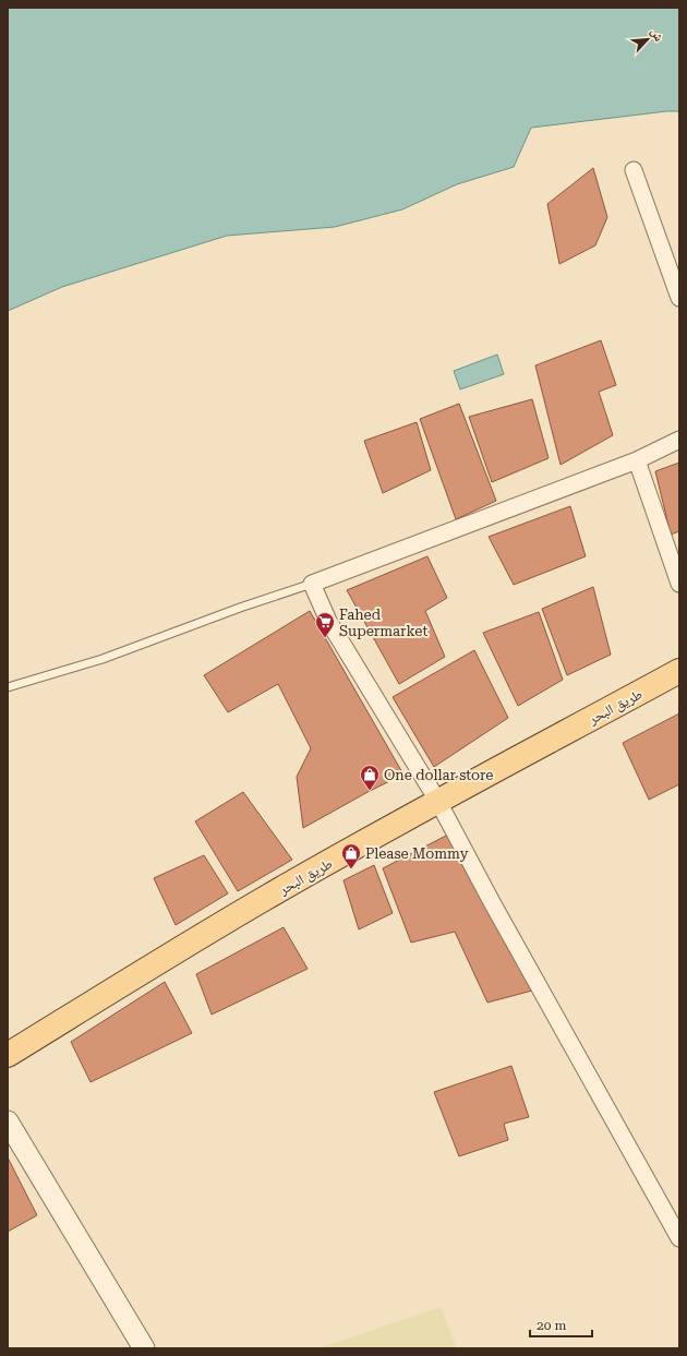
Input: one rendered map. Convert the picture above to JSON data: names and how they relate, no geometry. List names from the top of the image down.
{
  "streets": {
    "main road": ["طريق البحر"]
  },
  "places": {
    "supermarket": ["Fahed Supermarket"],
    "shop": ["One dollar store", "Please Mommy"]
  },
  "scale_bar": "20 m",
  "north": "top right"
}
